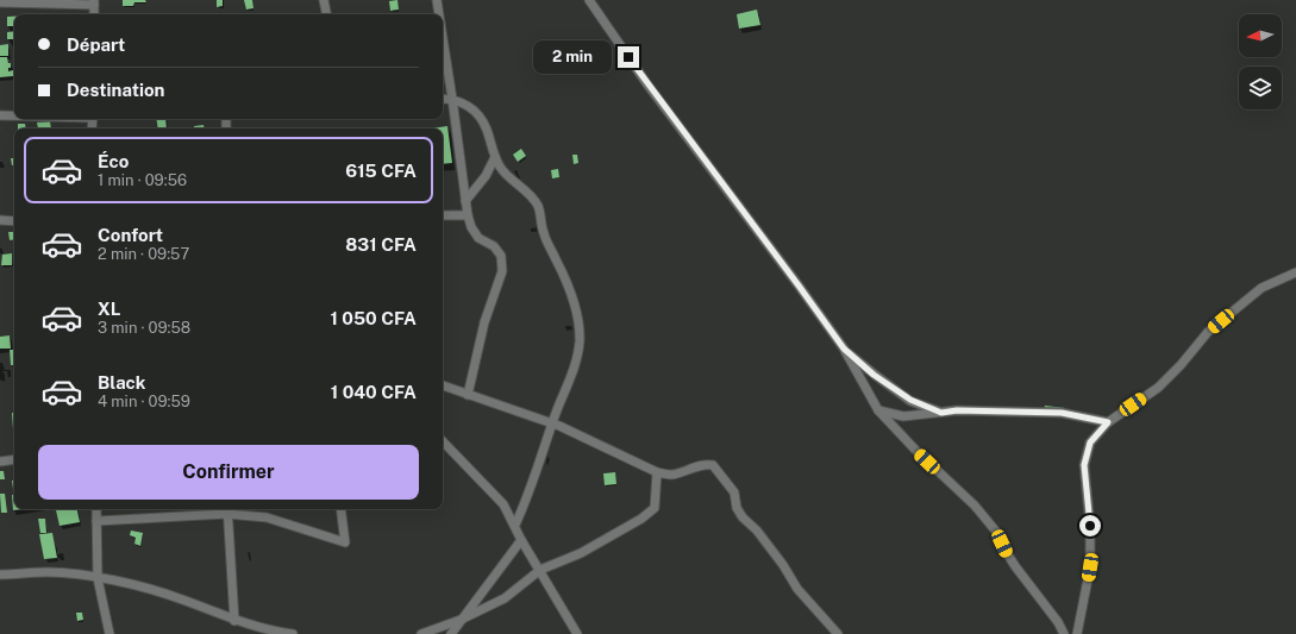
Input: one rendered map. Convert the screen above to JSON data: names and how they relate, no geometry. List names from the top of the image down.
{
  "north": "left",
  "page": {
    "banner": ["Départ", "Destination"],
    "bubble": "2 min",
    "list": [
      {
        "name": "Éco",
        "note": "1 min · 09:56",
        "value": "615 CFA"
      },
      {
        "name": "Confort",
        "note": "2 min · 09:57",
        "value": "831 CFA"
      },
      {
        "name": "XL",
        "note": "3 min · 09:58",
        "value": "1 050 CFA"
      },
      {
        "name": "Black",
        "note": "4 min · 09:59",
        "value": "1 040 CFA"
      }
    ],
    "buttons": "Confirmer"
  }
}
